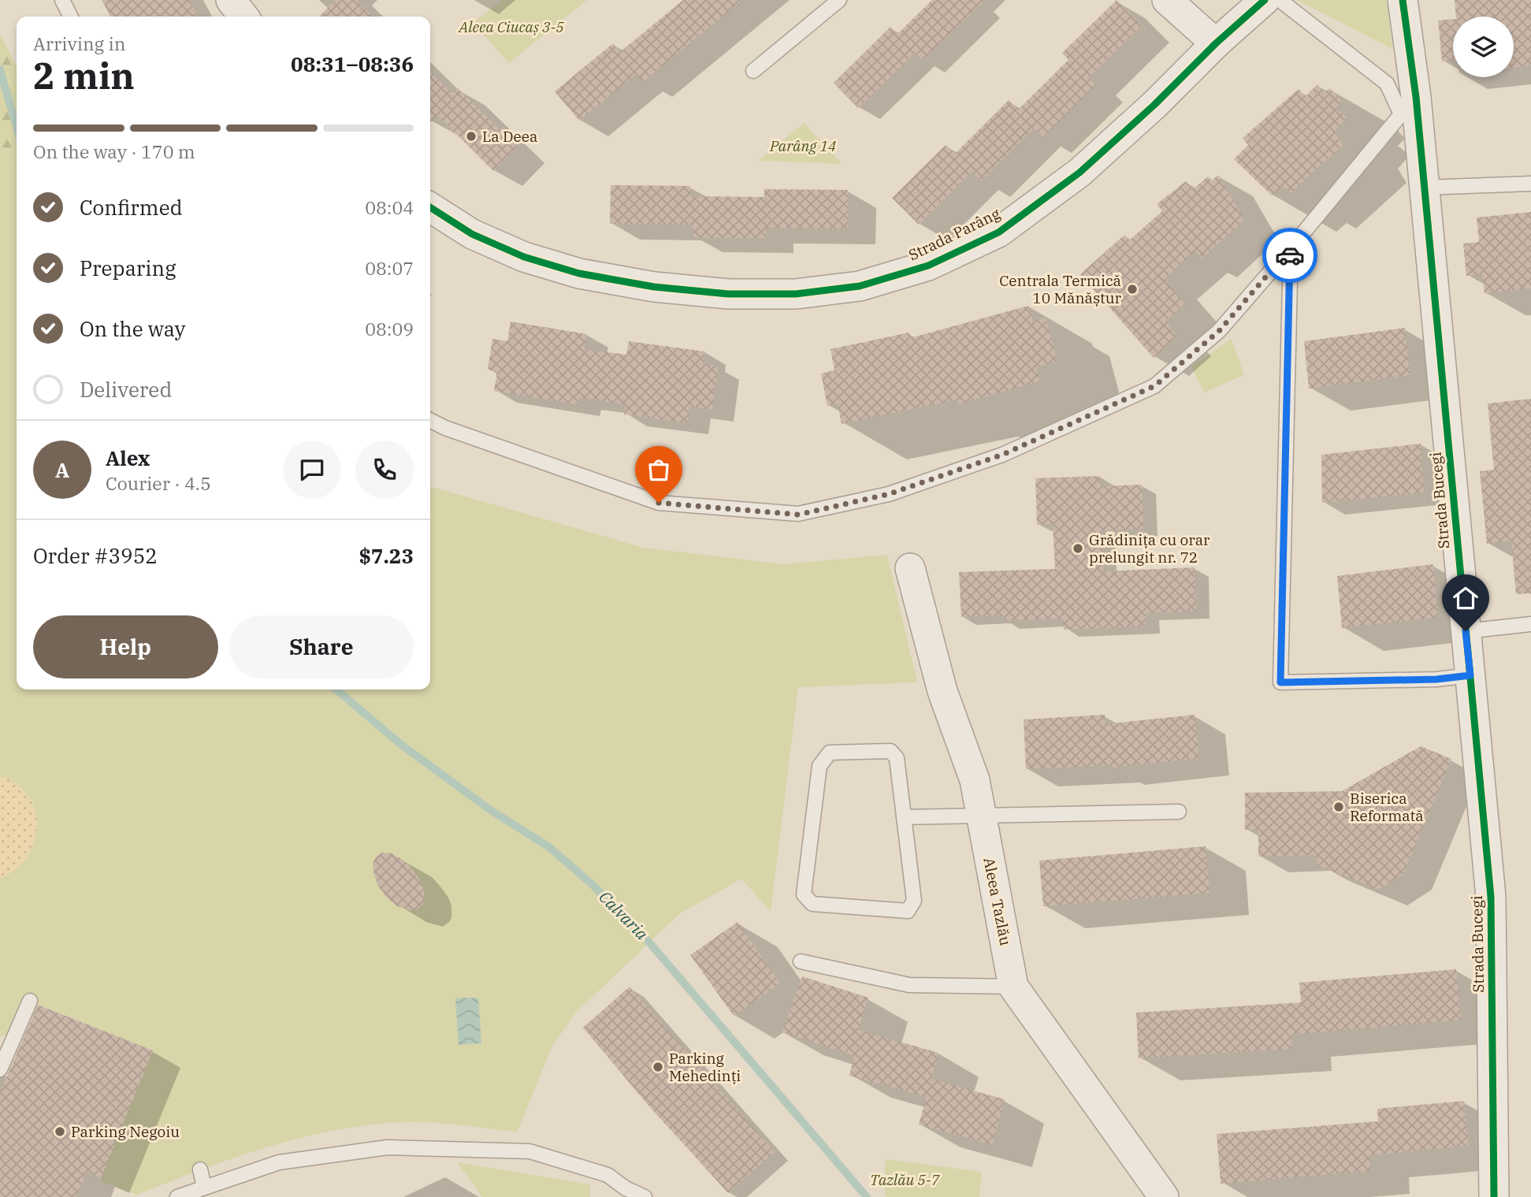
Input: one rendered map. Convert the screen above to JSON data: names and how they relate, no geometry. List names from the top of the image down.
{
  "streets": {
    "street": ["Strada Parâng", "Strada Bucegi", "Aleea Tazlău"]
  },
  "water": ["Calvaria"],
  "parks": ["Aleea Ciucaș 3-5", "Parâng 14", "Tazlău 5-7"],
  "places": [
    "La Deea",
    "Centrala Termică 10 Mănăștur",
    "Grădinița cu orar prelungit nr. 72",
    "Biserica Reformată",
    "Parking Mehedinți",
    "Parking Negoiu"
  ],
  "page": {
    "heading": ["2 min", "Arriving in", "08:31–08:36"],
    "panel": [
      "Alex",
      "Courier · 4.5",
      "Order #3952",
      "$7.23"
    ],
    "bar": "On the way · 170 m",
    "list": [
      ["Confirmed", "08:04"],
      ["Preparing", "08:07"],
      ["On the way", "08:09"],
      "Delivered"
    ],
    "round": "A",
    "buttons": ["Help", "Share"]
  }
}
